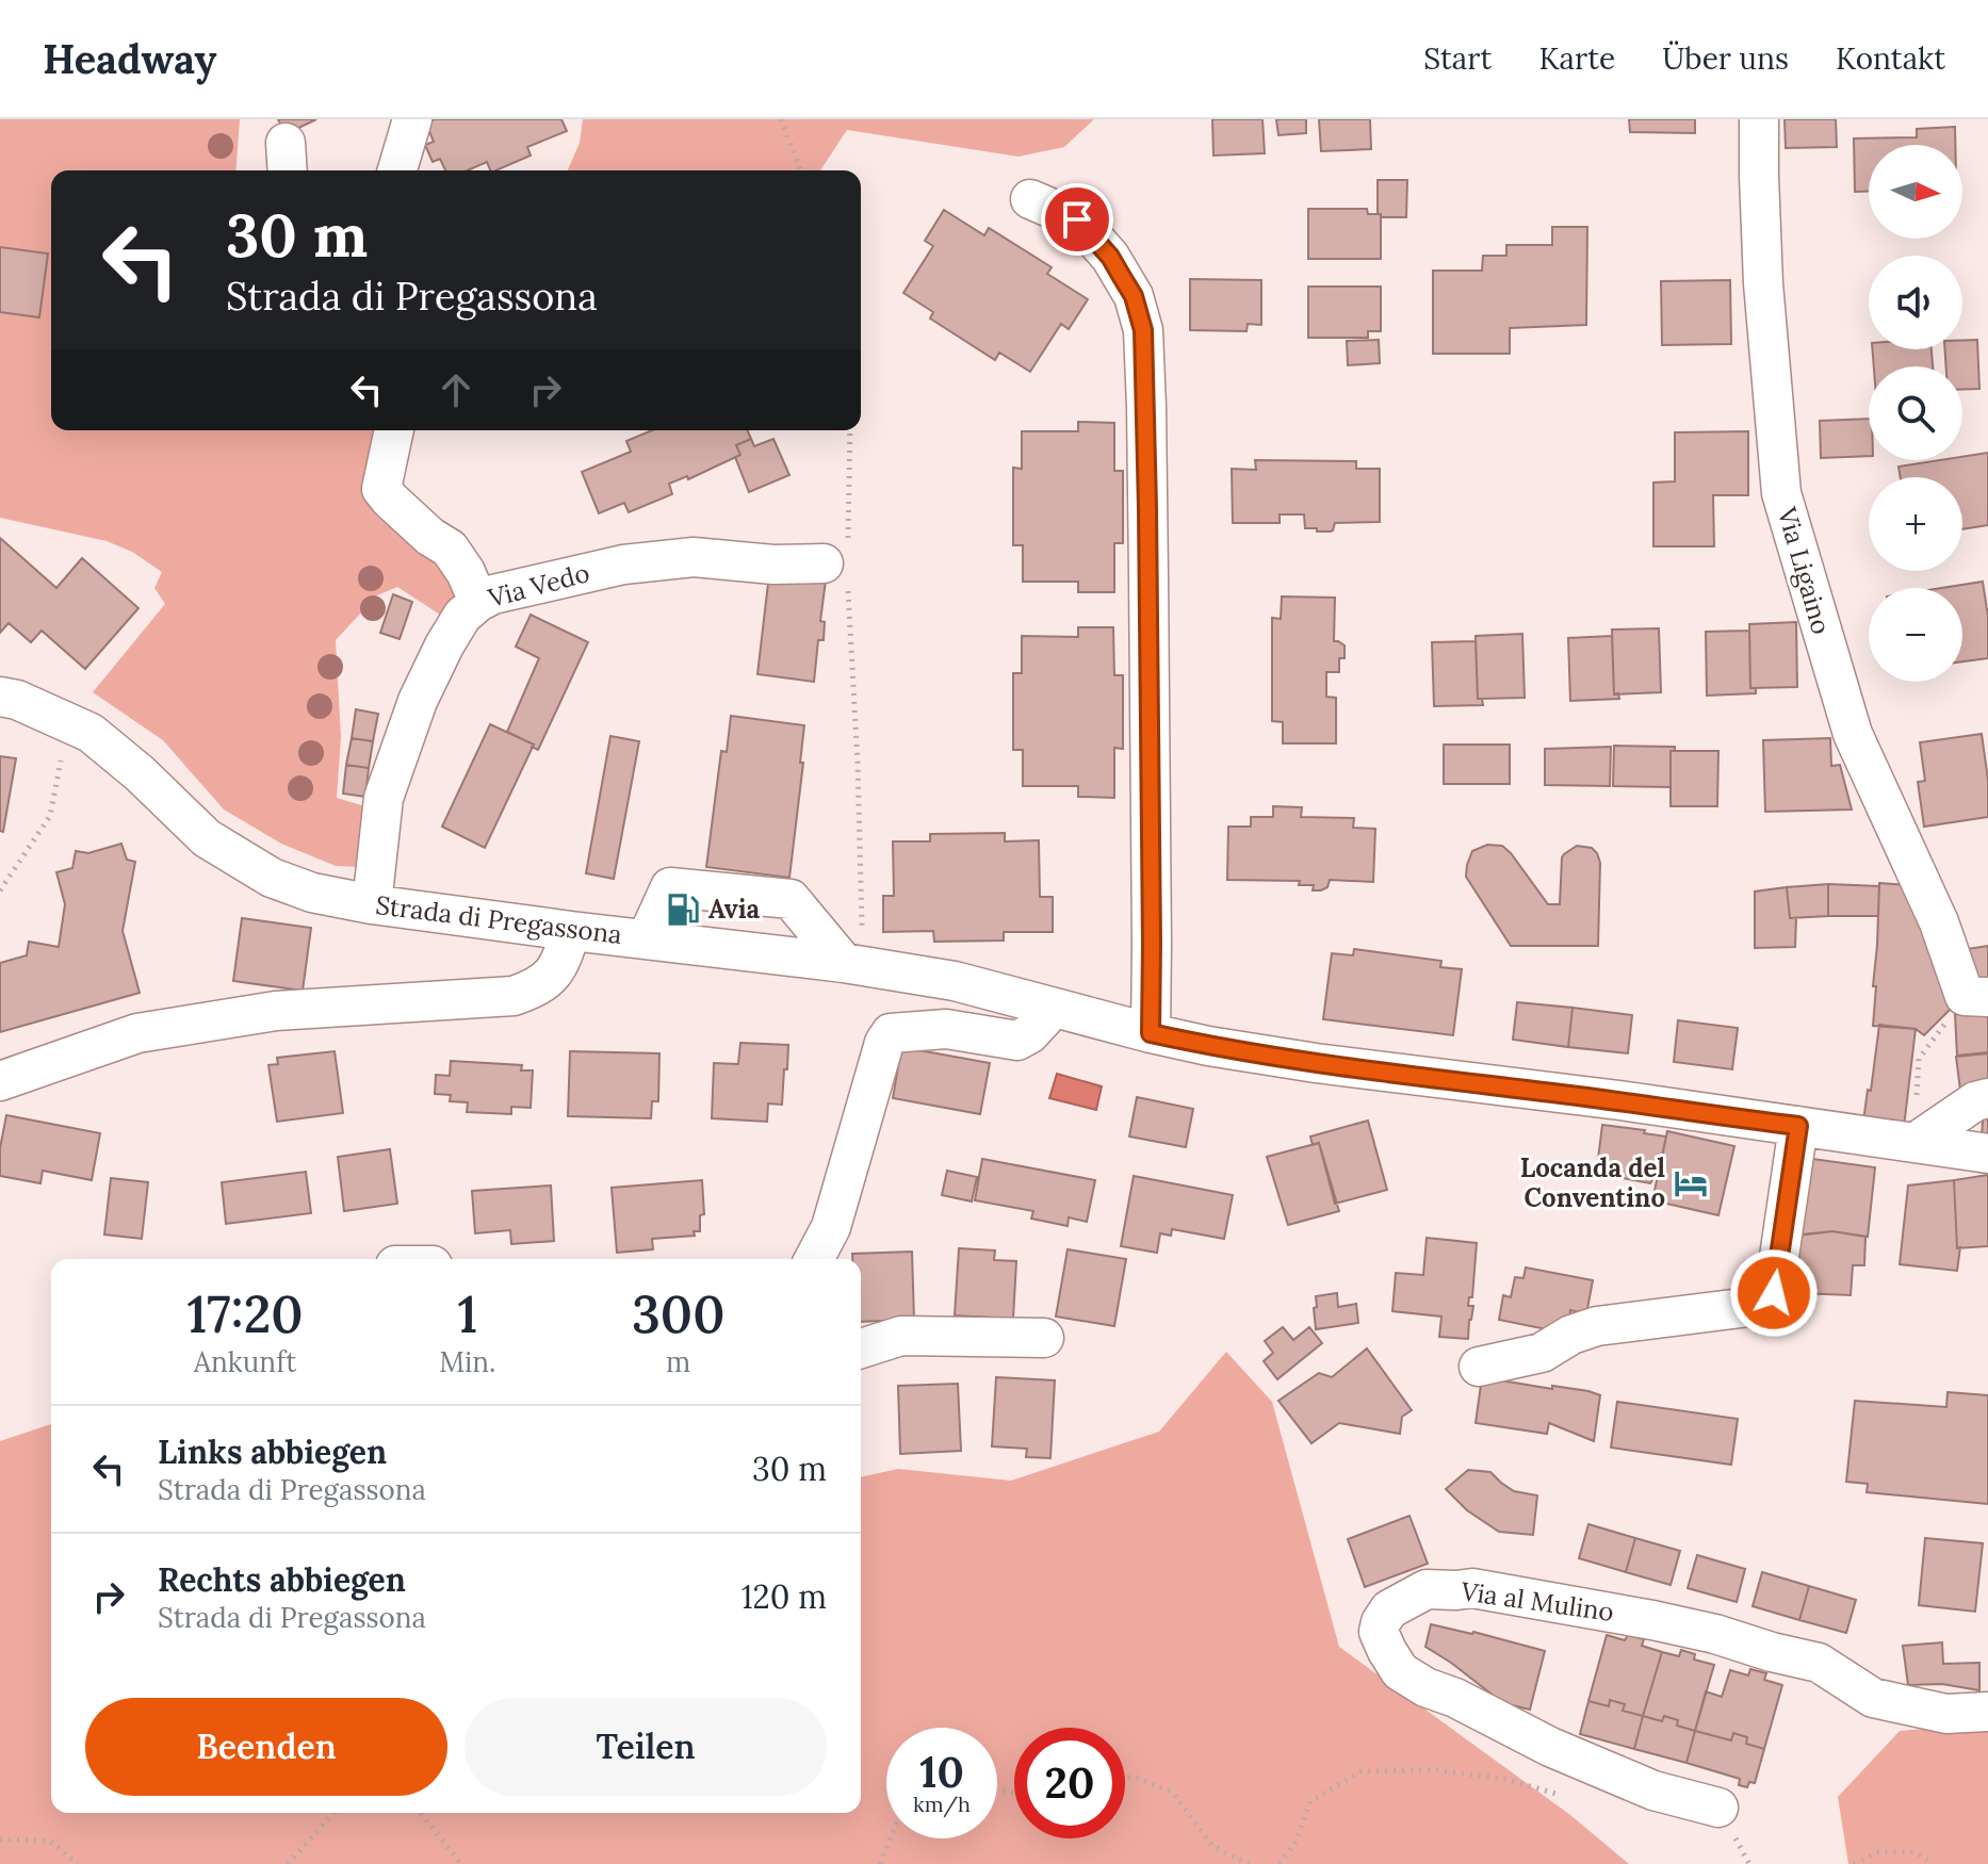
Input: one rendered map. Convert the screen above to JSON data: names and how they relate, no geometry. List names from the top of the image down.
{
  "streets": {
    "street": [
      "Via Ligaino",
      "Via Vedo",
      "Strada di Pregassona",
      "Via al Mulino"
    ]
  },
  "crossings": [
    ["Via Vedo", "Strada di Pregassona"]
  ],
  "places": {
    "fuel station": ["Avia"],
    "hotel": ["Locanda del Conventino"]
  },
  "north": "right",
  "page": {
    "header": "Headway",
    "nav": [
      "Start",
      "Karte",
      "Über uns",
      "Kontakt"
    ],
    "map_buttons": ["+", "−"],
    "turn": ["30 m", "Strada di Pregassona"],
    "eta": [
      "17:20",
      "Ankunft",
      "1",
      "Min.",
      "300",
      "m"
    ],
    "list": [
      {
        "name": "Links abbiegen",
        "note": "Strada di Pregassona",
        "value": "30 m"
      },
      {
        "name": "Rechts abbiegen",
        "note": "Strada di Pregassona",
        "value": "120 m"
      }
    ],
    "buttons": ["Beenden", "Teilen"],
    "speed": "10 km/h",
    "limit": "20"
  }
}
